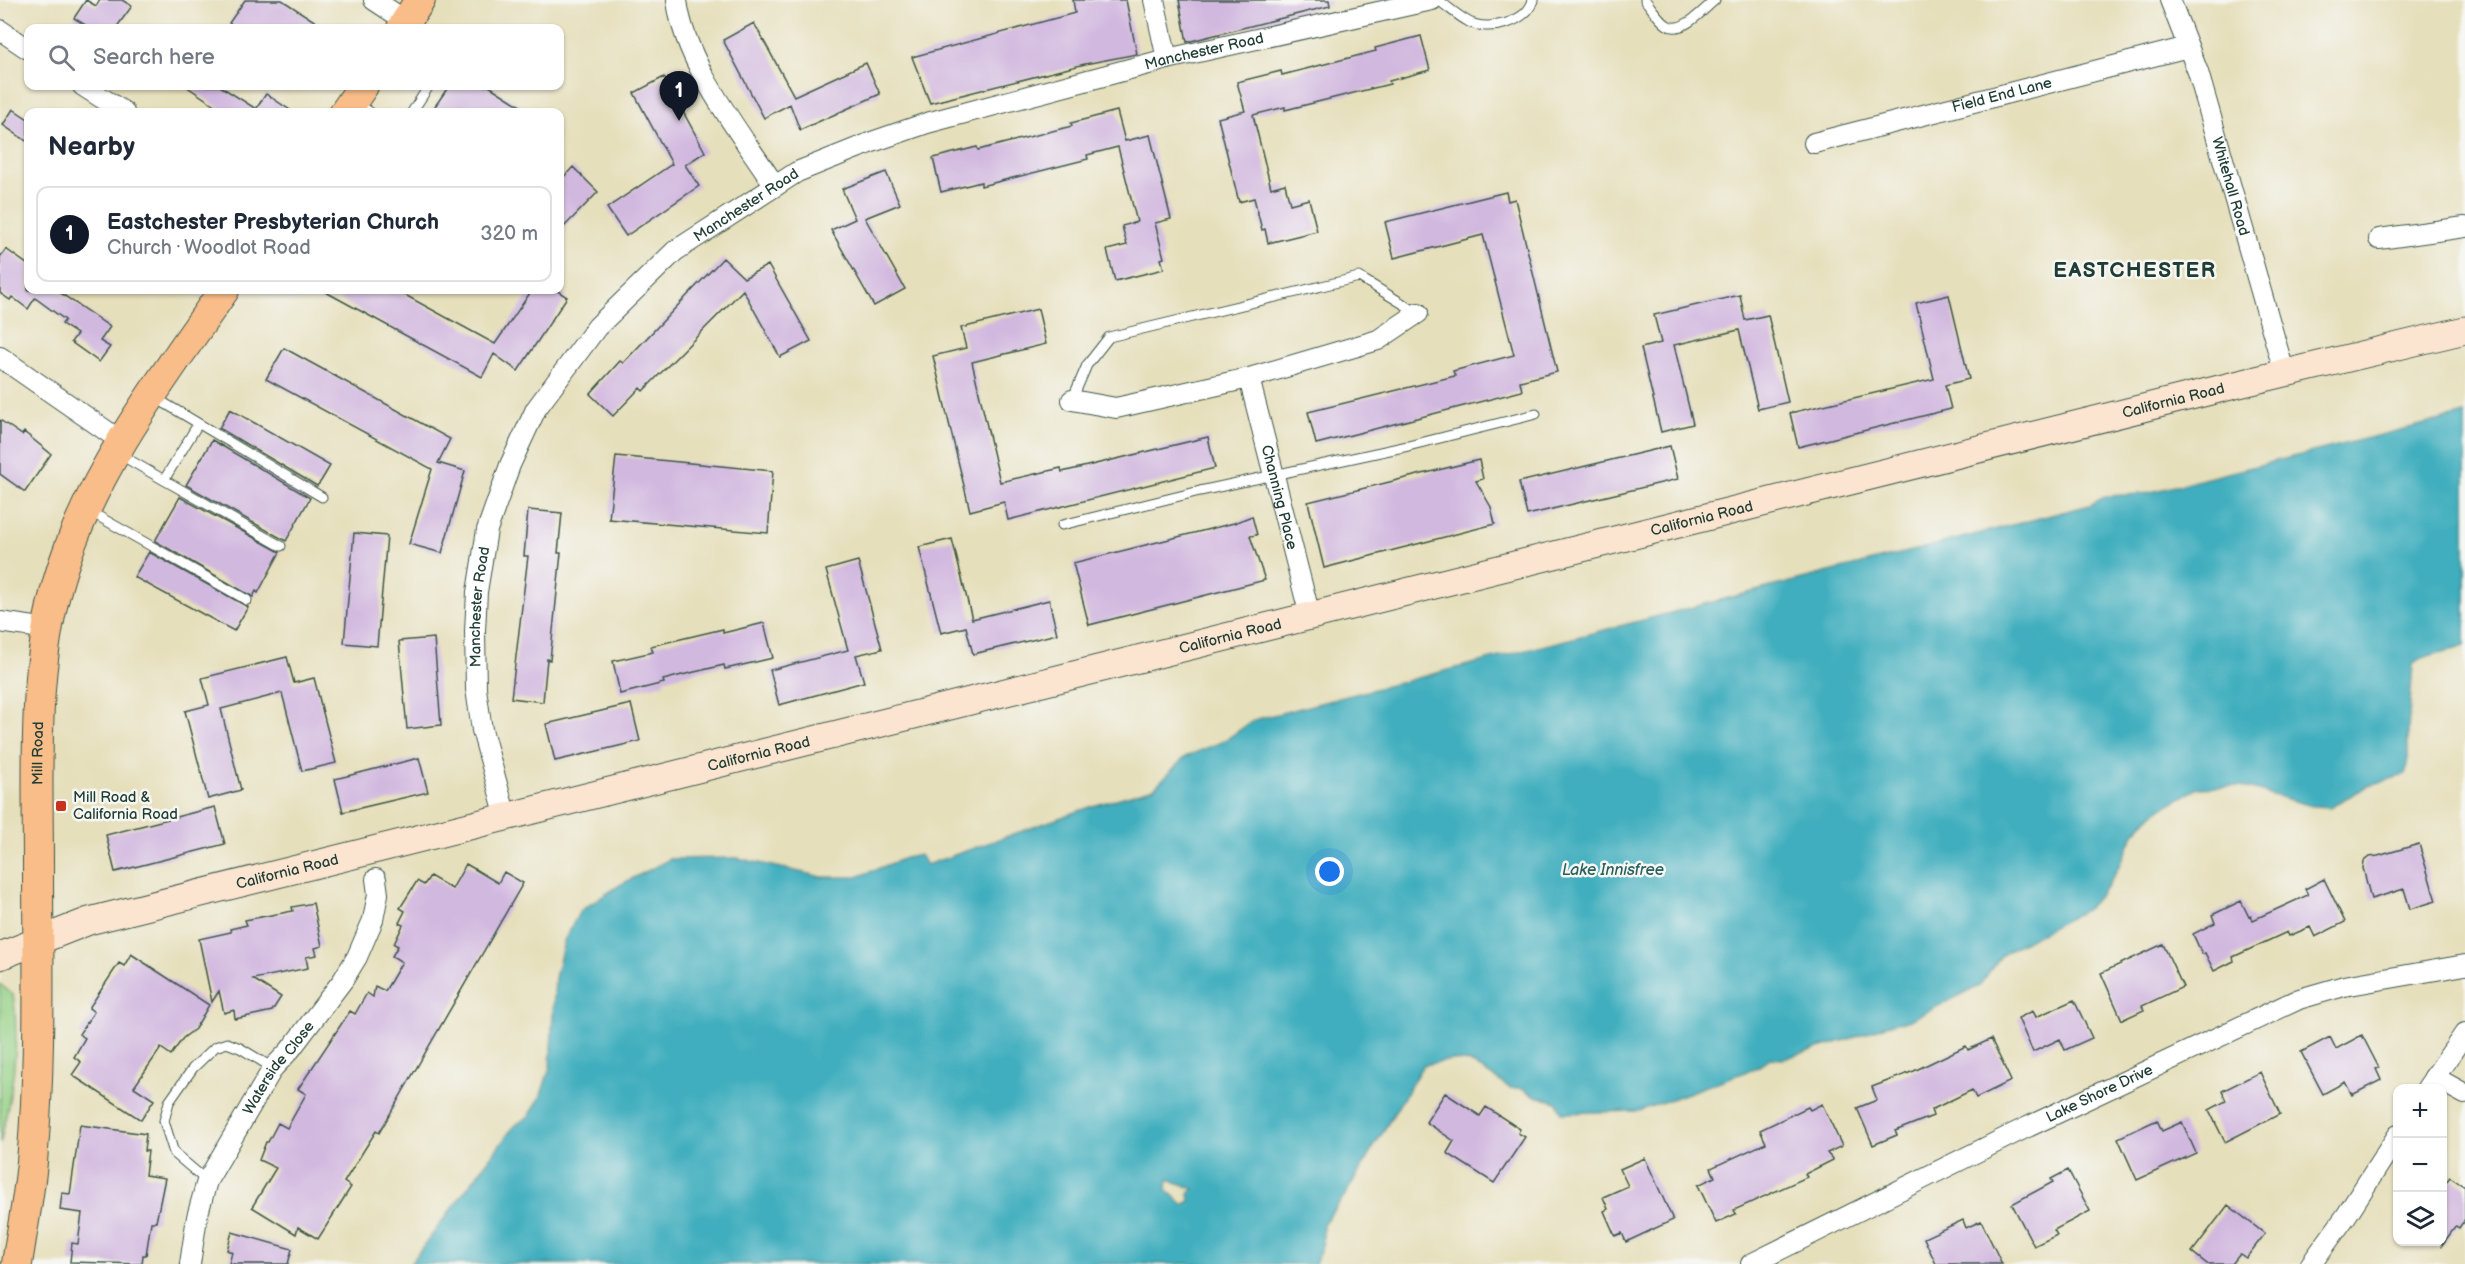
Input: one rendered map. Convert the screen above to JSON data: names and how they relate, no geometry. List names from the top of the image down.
{
  "streets": {
    "main road": ["California Road", "Mill Road"],
    "street": [
      "Manchester Road",
      "Field End Lane",
      "Whitehall Road",
      "Channing Place",
      "Waterside Close",
      "Lake Shore Drive"
    ]
  },
  "crossings": [
    ["Manchester Road", "California Road"],
    ["Field End Lane", "Whitehall Road"],
    ["Whitehall Road", "California Road"],
    ["California Road", "Channing Place"],
    ["California Road", "Mill Road"]
  ],
  "districts": ["EASTCHESTER"],
  "water": ["Lake Innisfree"],
  "places": {
    "transit": ["Mill Road & California Road"]
  },
  "page": {
    "search": "Search here",
    "pins": "1",
    "heading": "Nearby",
    "list": [
      {
        "mark": "1",
        "name": "Eastchester Presbyterian Church",
        "note": "Church · Woodlot Road",
        "value": "320 m"
      }
    ],
    "map_buttons": ["+", "−"]
  }
}
